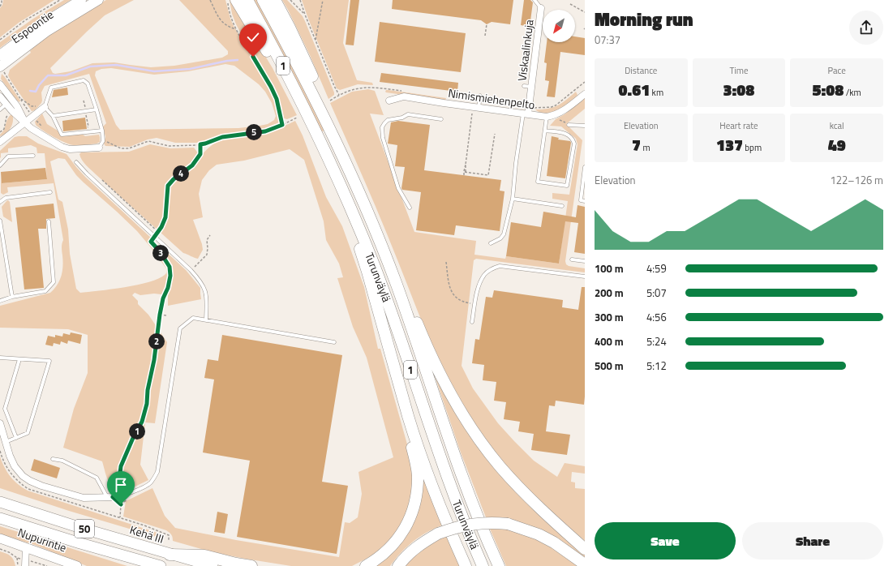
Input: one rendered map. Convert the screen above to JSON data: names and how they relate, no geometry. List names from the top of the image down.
{
  "streets": {
    "highway": [
      "1",
      "Turunväylä",
      "50",
      "Kehä III"
    ],
    "main road": ["Espoontie", "Nupurintie"],
    "street": ["Viskaalinkuja", "Nimismiehenpelto"]
  },
  "crossings": [
    ["Viskaalinkuja", "Nimismiehenpelto"]
  ],
  "north": "bottom left",
  "page": {
    "heading": ["Morning run", "07:37"],
    "stats": [
      ["Distance", "0.61 km"],
      ["Time", "3:08"],
      ["Pace", "5:08 /km"],
      ["Elevation", "7 m"],
      ["Heart rate", "137 bpm"],
      ["kcal", "49"]
    ],
    "pins": [
      "5",
      "4",
      "3",
      "2",
      "1"
    ],
    "chart": ["Elevation", "122–126 m"],
    "list": [
      {
        "name": "100 m",
        "note": "4:59"
      },
      {
        "name": "200 m",
        "note": "5:07"
      },
      {
        "name": "300 m",
        "note": "4:56"
      },
      {
        "name": "400 m",
        "note": "5:24"
      },
      {
        "name": "500 m",
        "note": "5:12"
      }
    ],
    "buttons": ["Save", "Share"]
  }
}
